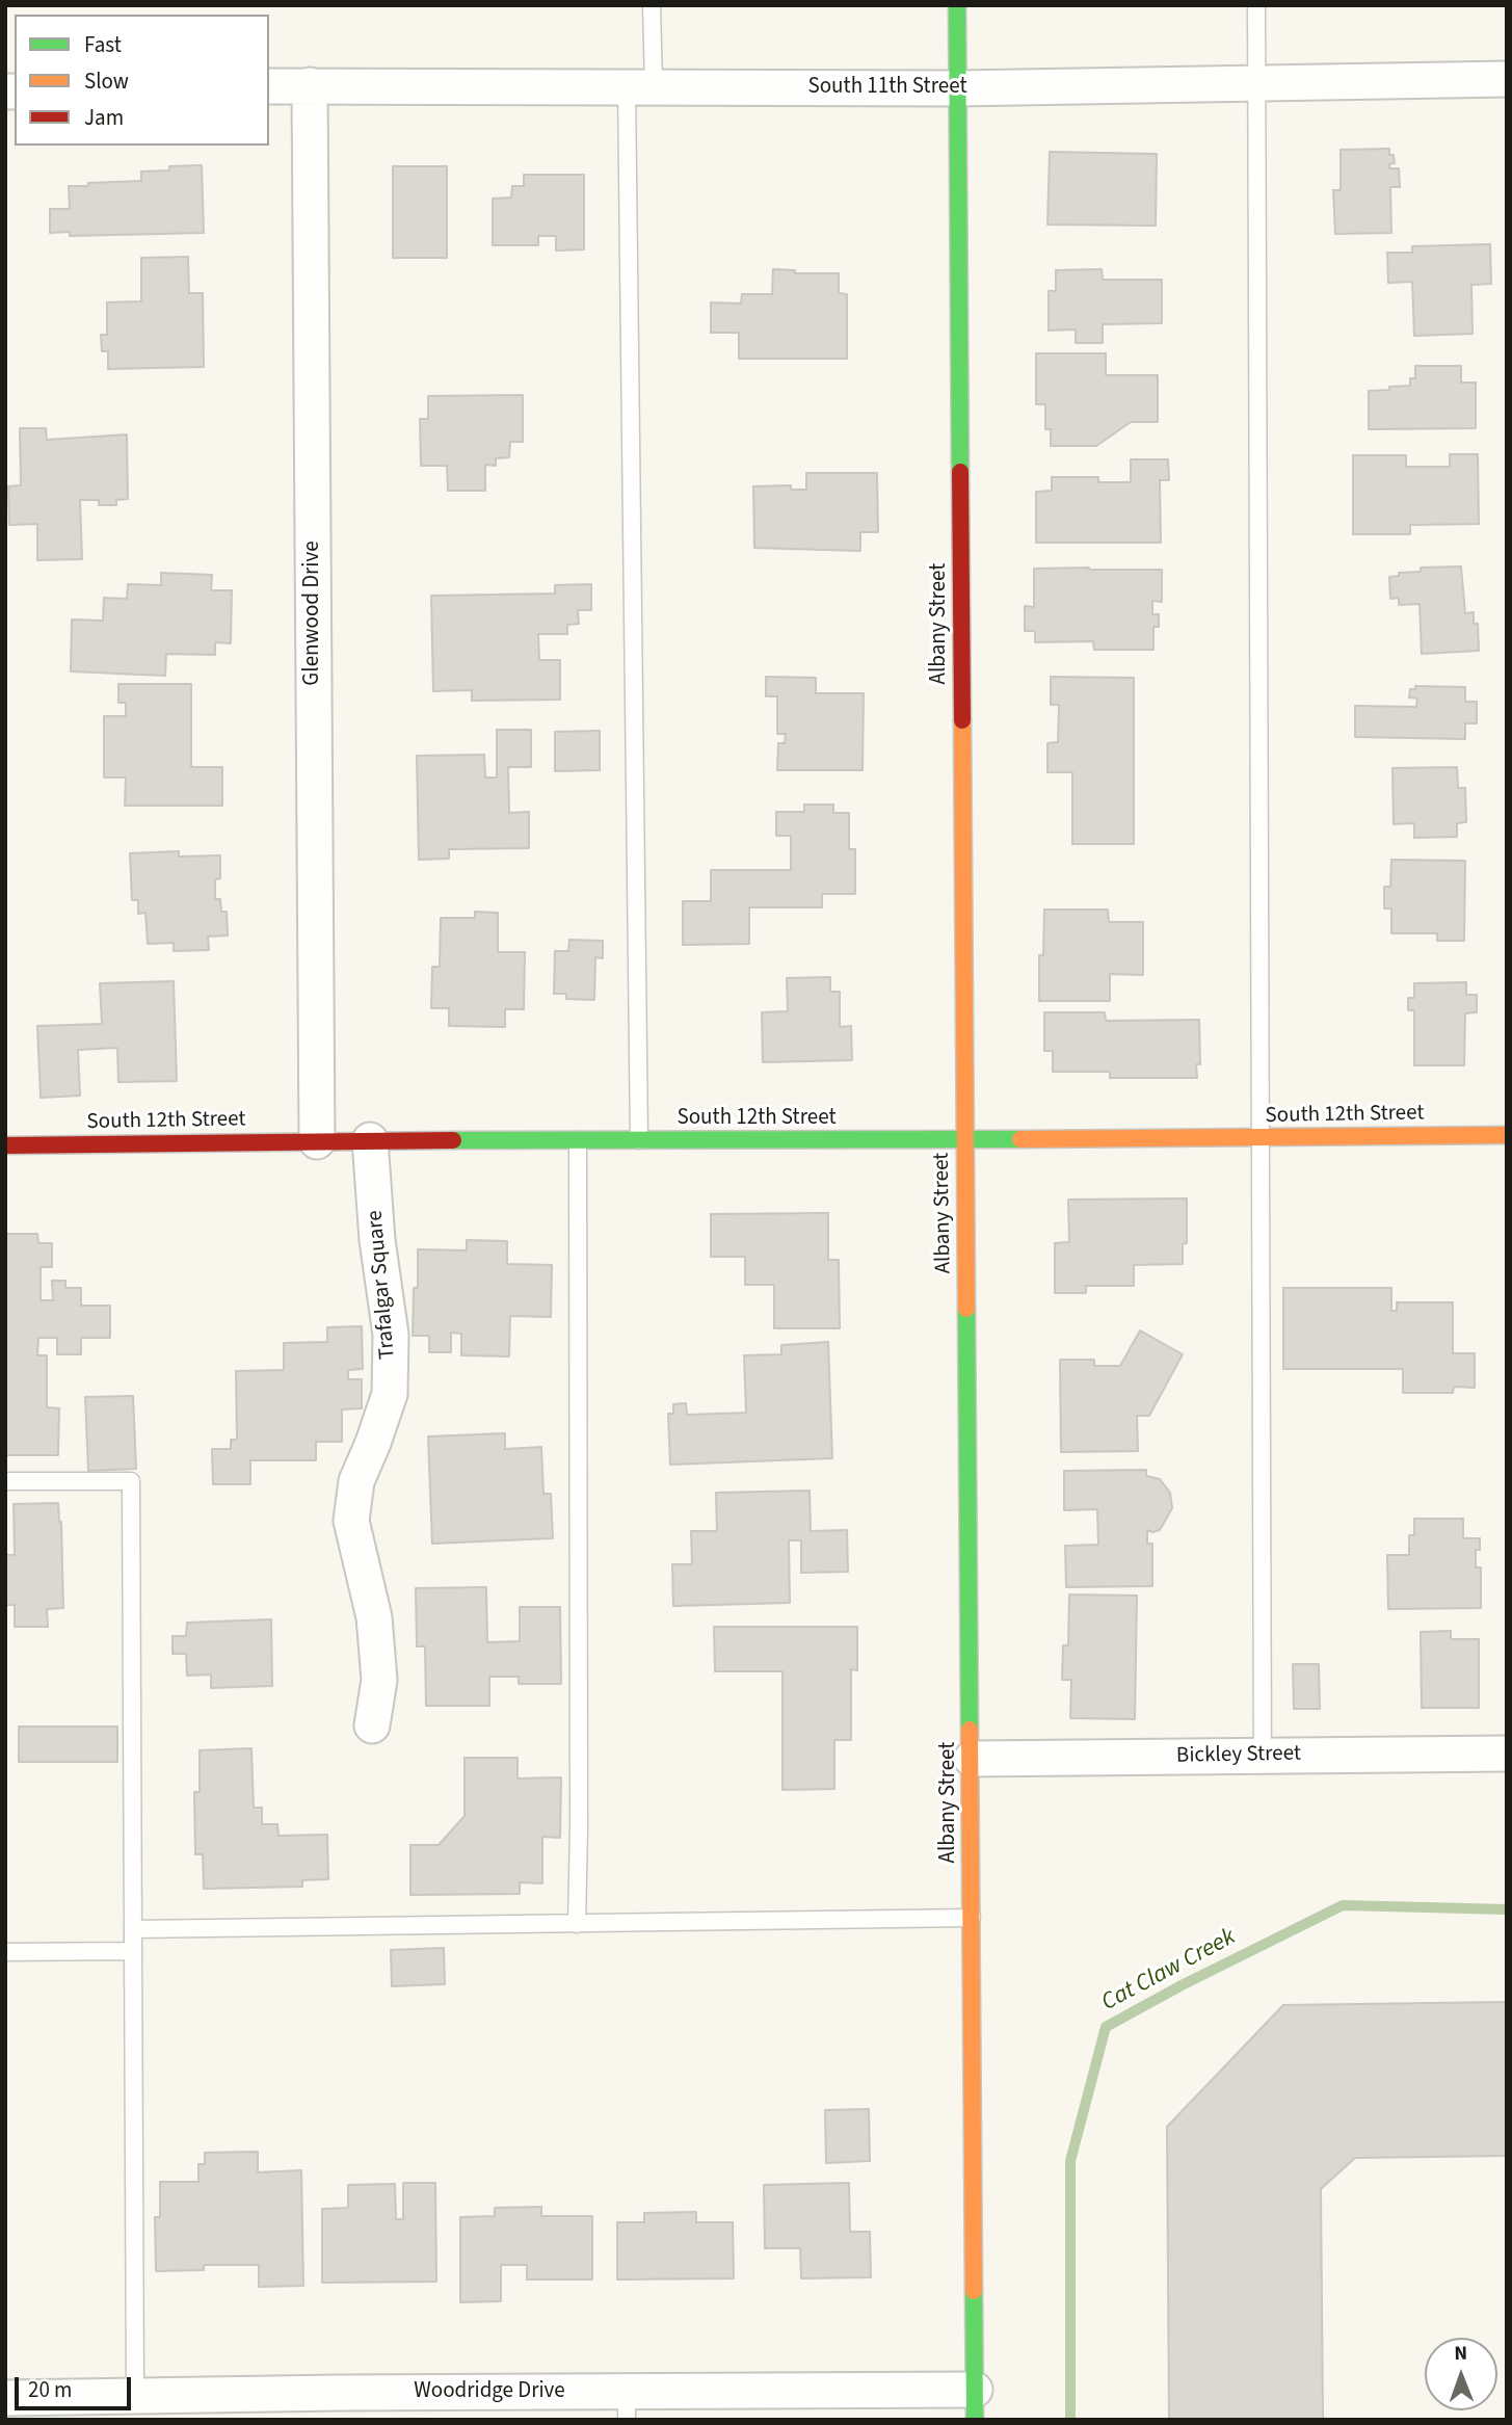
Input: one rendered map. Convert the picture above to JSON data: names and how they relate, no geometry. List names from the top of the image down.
{
  "streets": {
    "street": [
      "South 11th Street",
      "Glenwood Drive",
      "Albany Street",
      "South 12th Street",
      "Trafalgar Square",
      "Bickley Street",
      "Woodridge Drive"
    ]
  },
  "crossings": [
    ["South 11th Street", "Glenwood Drive"],
    ["South 11th Street", "Albany Street"],
    ["Glenwood Drive", "South 12th Street"],
    ["Albany Street", "South 12th Street"],
    ["Albany Street", "Bickley Street"],
    ["Albany Street", "Woodridge Drive"],
    ["South 12th Street", "Trafalgar Square"]
  ],
  "water": ["Cat Claw Creek"],
  "legend": ["Fast", "Slow", "Jam"],
  "scale_bar": "20 m",
  "north": "top"
}
